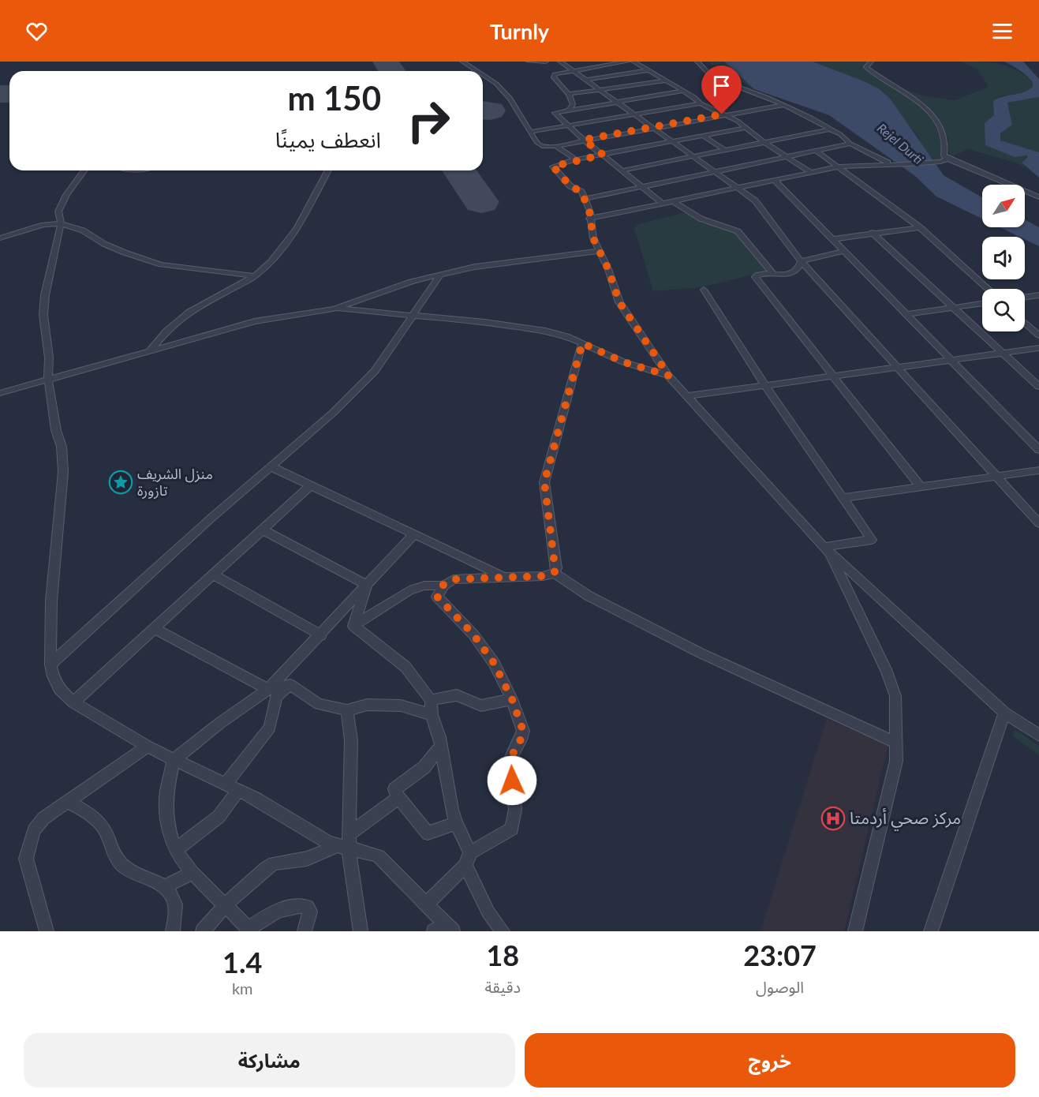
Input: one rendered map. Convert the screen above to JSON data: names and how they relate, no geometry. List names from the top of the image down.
{
  "water": ["Rejel Durti"],
  "places": {
    "place": ["منزل الشريف تازورة"],
    "hospital": ["مركز صحي أردمتا"]
  },
  "north": "top right",
  "page": {
    "header": "Turnly",
    "turn": ["150 m", "انعطف يمينًا"],
    "eta": [
      "23:07",
      "الوصول",
      "18",
      "دقيقة",
      "1.4",
      "km"
    ],
    "buttons": ["خروج", "مشاركة"]
  }
}
